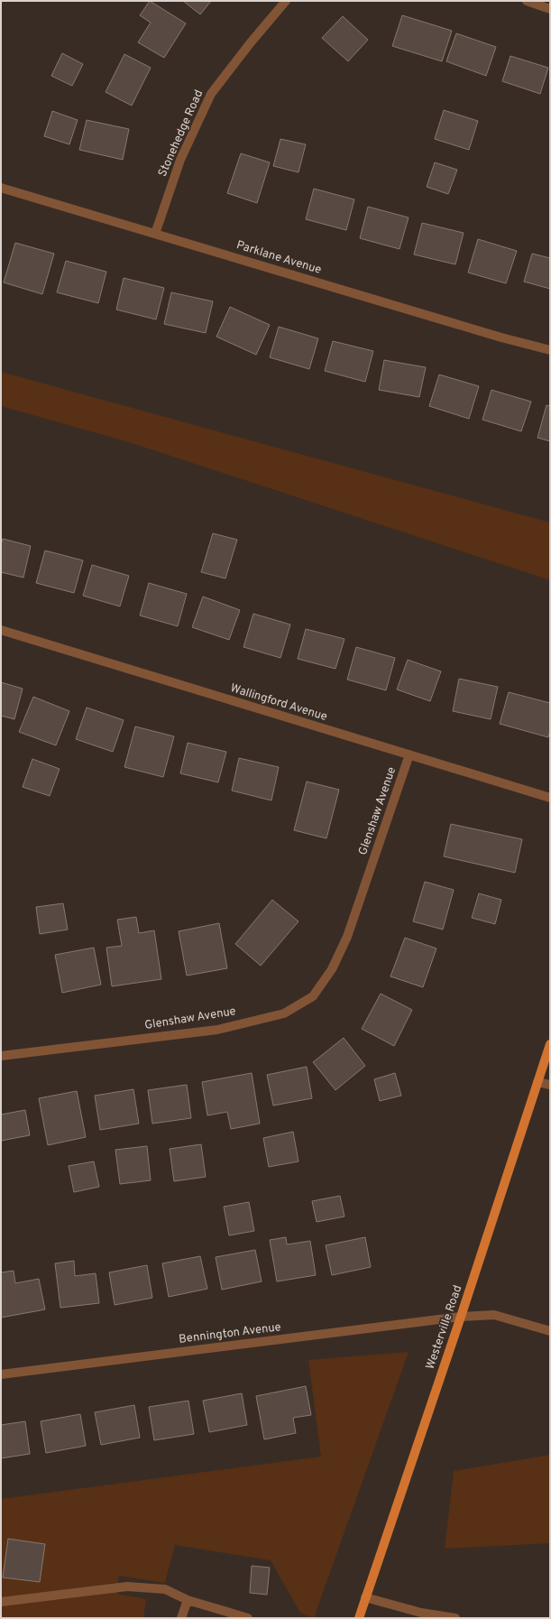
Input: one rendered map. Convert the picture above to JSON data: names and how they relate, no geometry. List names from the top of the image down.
{
  "streets": {
    "main road": ["Westerville Road"],
    "street": [
      "Stonehedge Road",
      "Parklane Avenue",
      "Wallingford Avenue",
      "Glenshaw Avenue",
      "Bennington Avenue"
    ]
  },
  "crossings": [
    ["Stonehedge Road", "Parklane Avenue"],
    ["Wallingford Avenue", "Glenshaw Avenue"],
    ["Westerville Road", "Bennington Avenue"]
  ]
}
